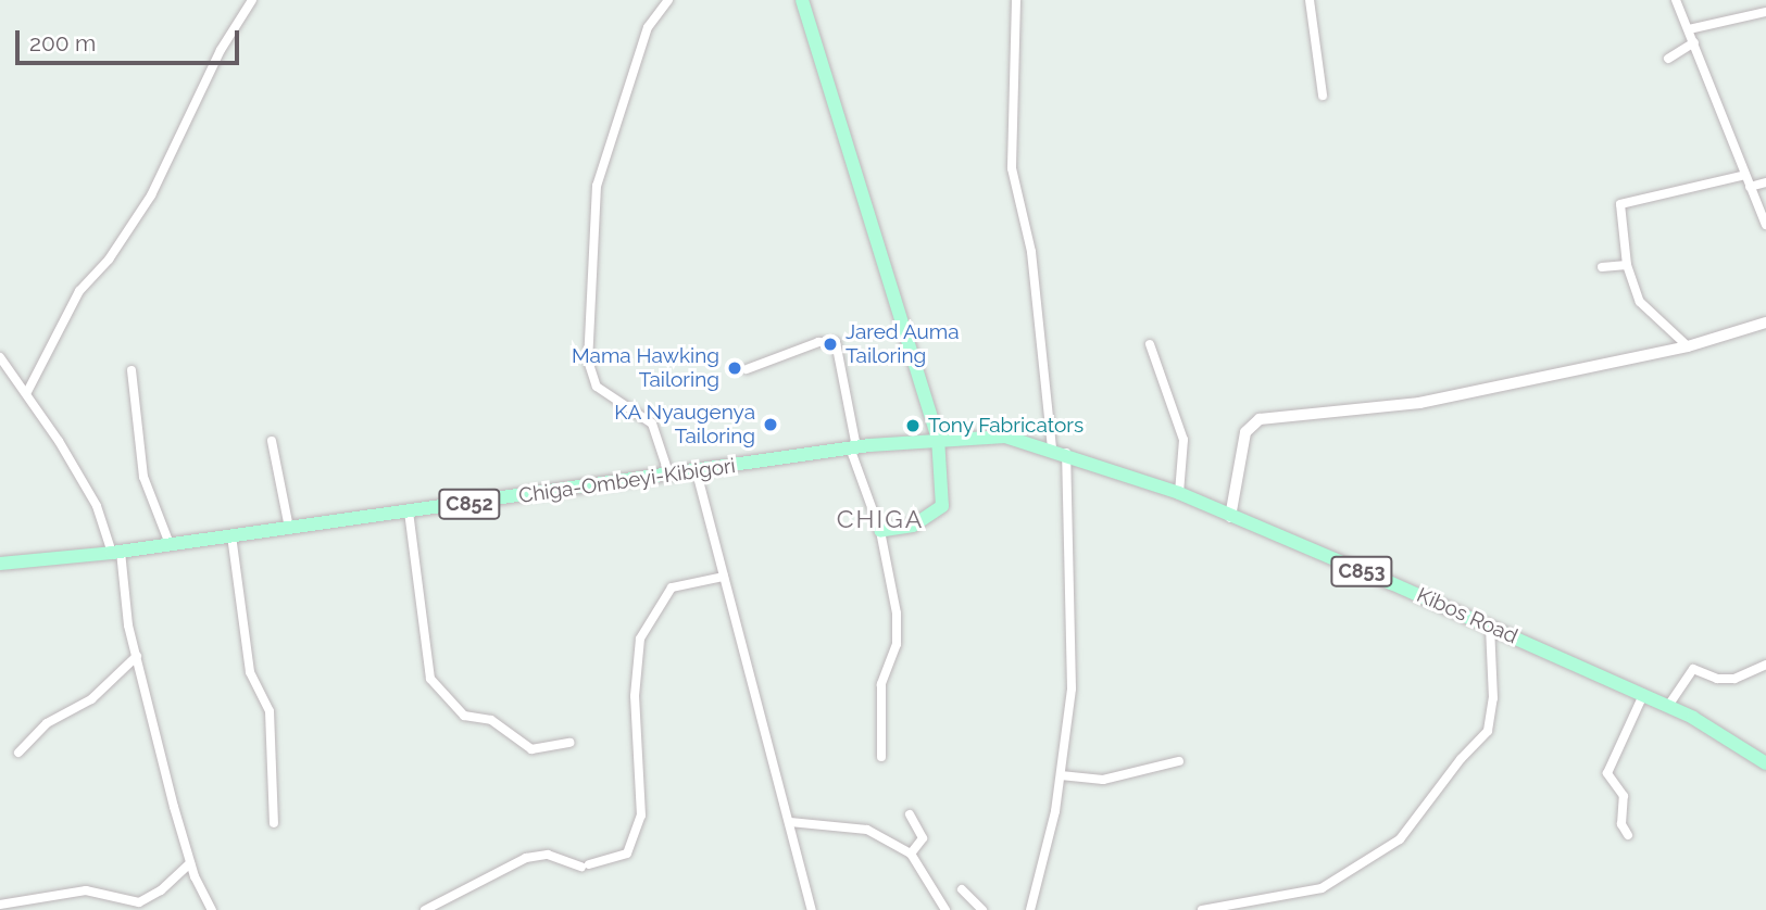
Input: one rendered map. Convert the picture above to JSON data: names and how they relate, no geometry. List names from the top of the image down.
{
  "streets": {
    "main road": [
      "Chiga-Ombeyi-Kibigori",
      "C852",
      "C853",
      "Kibos Road"
    ]
  },
  "crossings": [
    ["Chiga-Ombeyi-Kibigori", "Kibos Road"]
  ],
  "districts": ["CHIGA"],
  "places": [
    "Jared Auma Tailoring",
    "Mama Hawking Tailoring",
    "KA Nyaugenya Tailoring",
    "Tony Fabricators"
  ],
  "scale_bar": "200 m"
}
